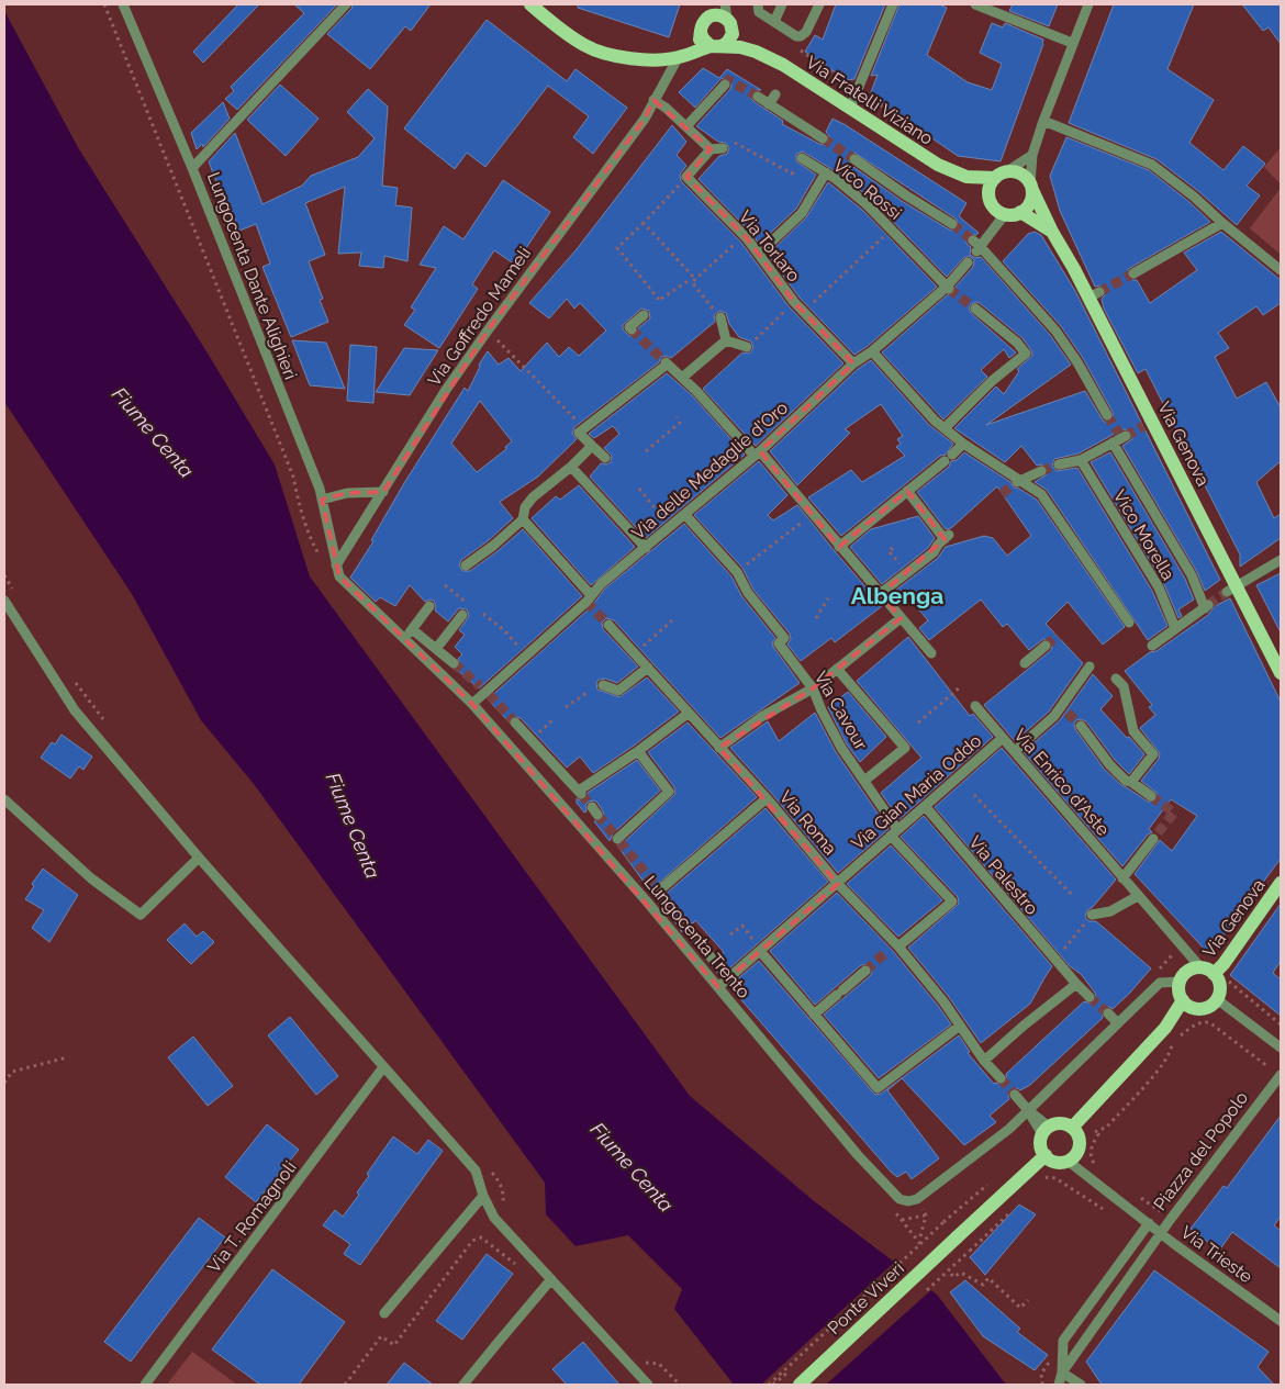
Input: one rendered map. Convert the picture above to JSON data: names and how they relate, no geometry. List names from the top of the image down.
{
  "streets": {
    "main road": ["Via Fratelli Viziano", "Via Genova", "Ponte Viveri"],
    "street": [
      "Vico Rossi",
      "Via Torlaro",
      "Lungocenta Dante Alighieri",
      "Via Goffredo Mameli",
      "Via delle Medaglie d'Oro",
      "Vico Morella",
      "Via Cavour",
      "Via Enrico d'Aste",
      "Via Gian Maria Oddo",
      "Via Roma",
      "Via Palestro",
      "Lungocenta Trento",
      "Piazza del Popolo",
      "Via T. Romagnoli",
      "Via Trieste"
    ]
  },
  "crossings": [
    ["Via Fratelli Viziano", "Via Genova"],
    ["Vico Rossi", "Via delle Medaglie d'Oro"],
    ["Via Torlaro", "Via delle Medaglie d'Oro"],
    ["Lungocenta Dante Alighieri", "Via Goffredo Mameli"],
    ["Lungocenta Dante Alighieri", "Lungocenta Trento"],
    ["Via Goffredo Mameli", "Lungocenta Trento"],
    ["Via Genova", "Via Enrico d'Aste"],
    ["Via Genova", "Lungocenta Trento"],
    ["Via delle Medaglie d'Oro", "Via Cavour"],
    ["Via delle Medaglie d'Oro", "Lungocenta Trento"],
    ["Via Cavour", "Via Gian Maria Oddo"],
    ["Via Cavour", "Via Roma"],
    ["Via Enrico d'Aste", "Via Gian Maria Oddo"],
    ["Via Enrico d'Aste", "Lungocenta Trento"],
    ["Via Gian Maria Oddo", "Via Roma"],
    ["Via Gian Maria Oddo", "Via Palestro"],
    ["Via Gian Maria Oddo", "Lungocenta Trento"],
    ["Piazza del Popolo", "Via Trieste"],
    ["Piazza del Popolo", "Ponte Viveri"]
  ],
  "districts": ["Albenga"],
  "water": ["Fiume Centa"]
}
